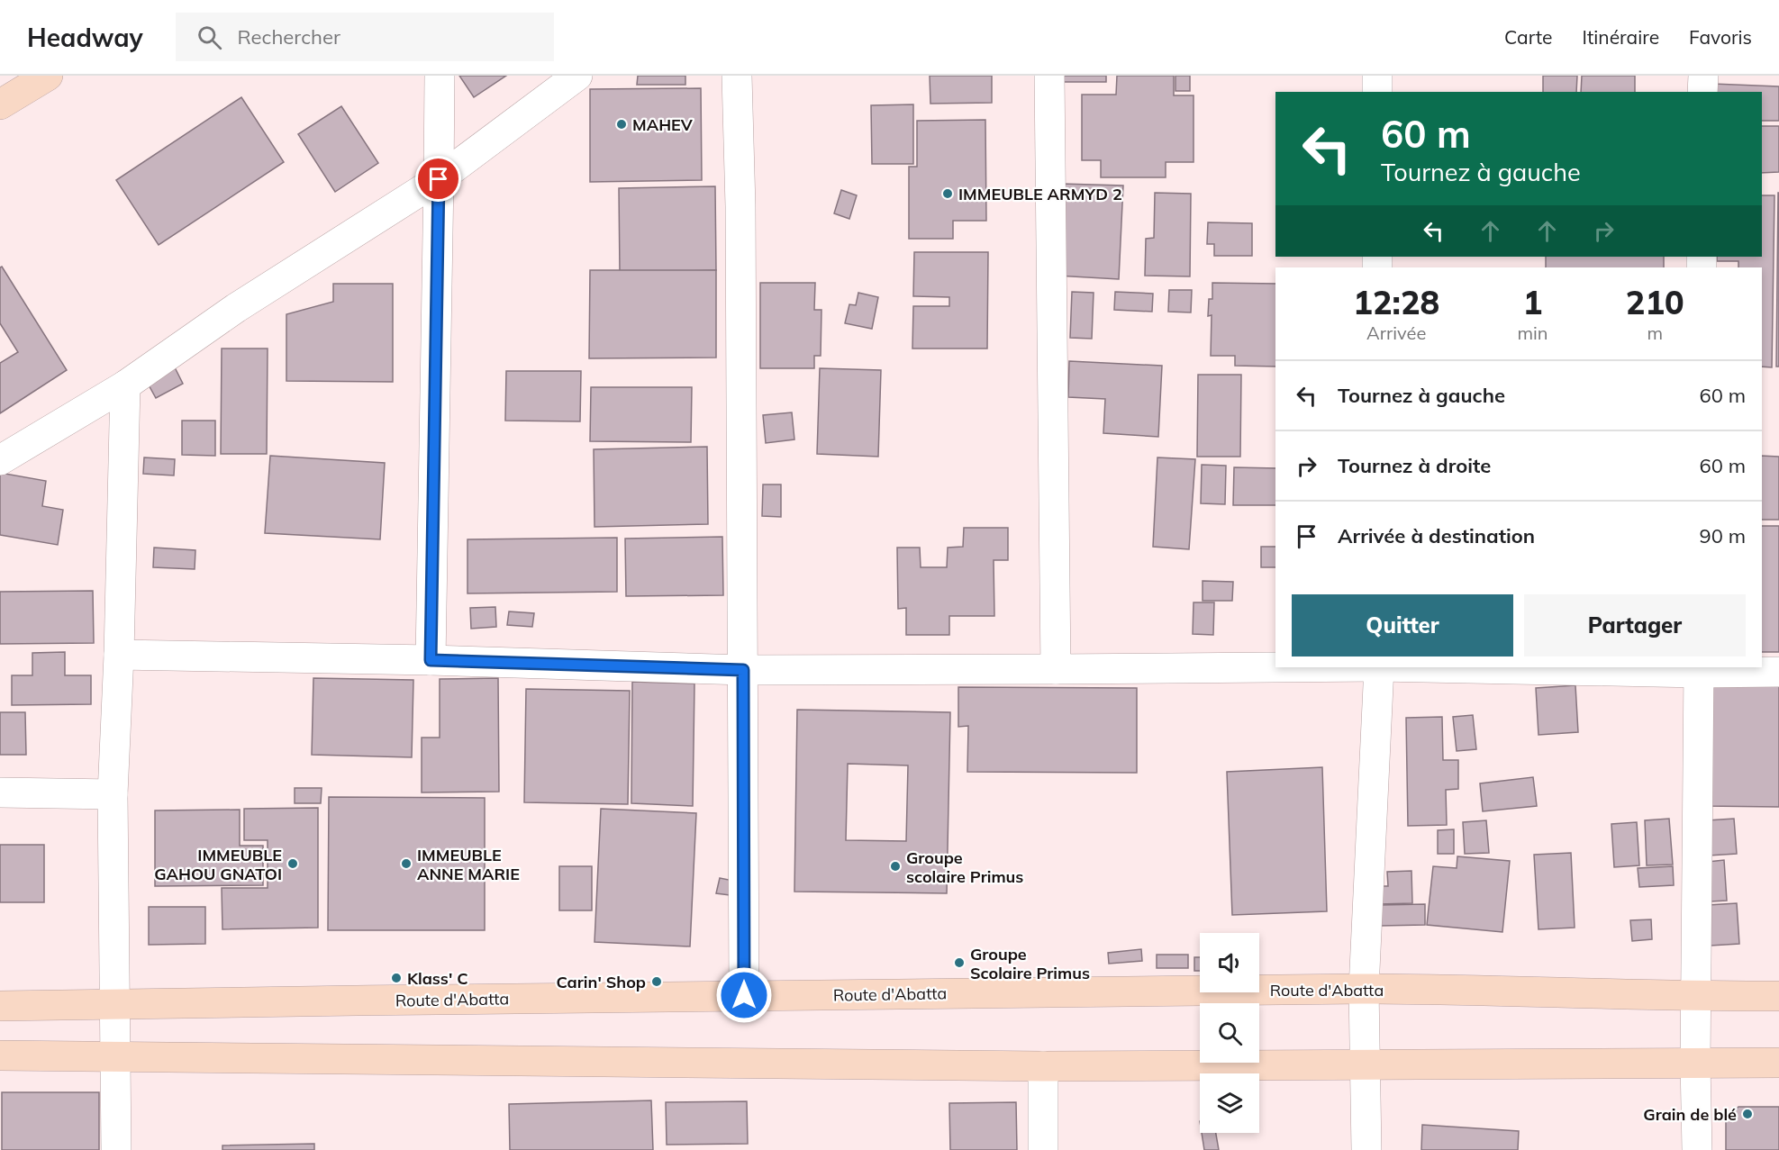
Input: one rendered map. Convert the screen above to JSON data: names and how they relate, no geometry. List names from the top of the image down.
{
  "streets": {
    "street": ["Route d'Abatta"]
  },
  "places": [
    "MAHEV",
    "IMMEUBLE ARMYD 2",
    "IMMEUBLE GAHOU GNATOI",
    "IMMEUBLE ANNE MARIE",
    "Groupe scolaire Primus",
    "Groupe Scolaire Primus",
    "Klass' C",
    "Carin' Shop",
    "Grain de blé"
  ],
  "page": {
    "header": "Headway",
    "search": "Rechercher",
    "nav": ["Carte", "Itinéraire", "Favoris"],
    "turn": ["60 m", "Tournez à gauche"],
    "eta": [
      "12:28",
      "Arrivée",
      "1",
      "min",
      "210",
      "m"
    ],
    "list": [
      {
        "name": "Tournez à gauche",
        "value": "60 m"
      },
      {
        "name": "Tournez à droite",
        "value": "60 m"
      },
      {
        "name": "Arrivée à destination",
        "value": "90 m"
      }
    ],
    "buttons": ["Quitter", "Partager"]
  }
}
